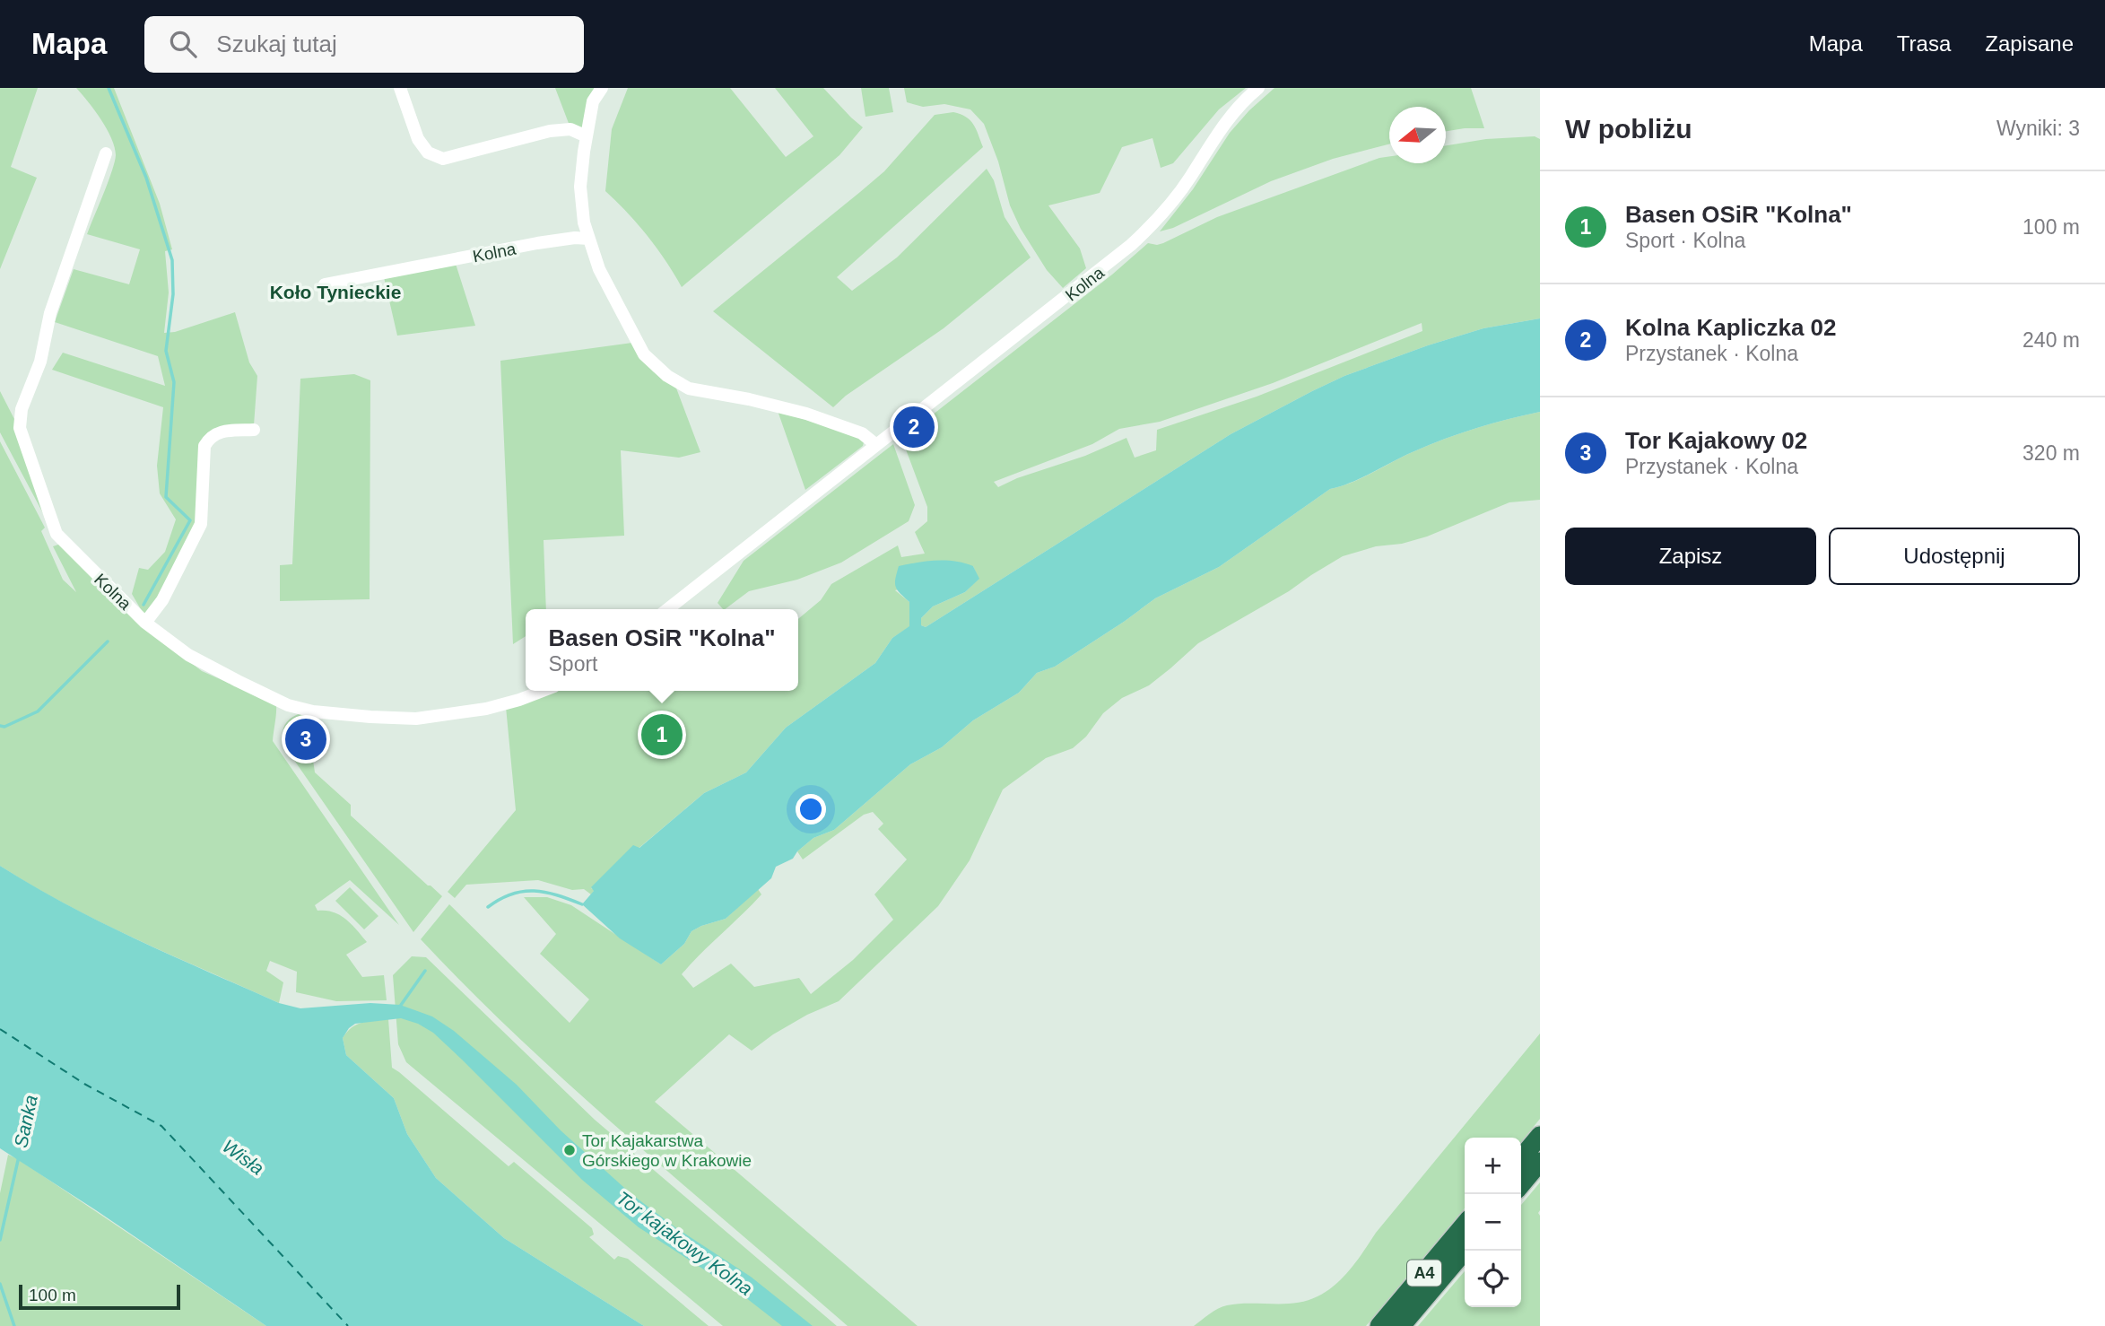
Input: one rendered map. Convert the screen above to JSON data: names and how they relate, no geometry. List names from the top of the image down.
{
  "streets": {
    "highway": ["A4"],
    "street": ["Kolna"]
  },
  "districts": ["Koło Tynieckie"],
  "water": ["Sanka", "Wisła", "Tor kajakowy Kolna"],
  "places": ["Tor Kajakarstwa Górskiego w Krakowie"],
  "scale_bar": "100 m",
  "north": "left",
  "page": {
    "header": "Mapa",
    "search": "Szukaj tutaj",
    "nav": ["Mapa", "Trasa", "Zapisane"],
    "heading": ["W pobliżu", "Wyniki: 3"],
    "list": [
      {
        "mark": "1",
        "name": "Basen OSiR \"Kolna\"",
        "note": "Sport · Kolna",
        "value": "100 m"
      },
      {
        "mark": "2",
        "name": "Kolna Kapliczka 02",
        "note": "Przystanek · Kolna",
        "value": "240 m"
      },
      {
        "mark": "3",
        "name": "Tor Kajakowy 02",
        "note": "Przystanek · Kolna",
        "value": "320 m"
      }
    ],
    "pins": ["2", "1", "3"],
    "buttons": ["Zapisz", "Udostępnij"],
    "popup": ["Basen OSiR \"Kolna\"", "Sport"],
    "map_buttons": ["+", "−"],
    "scale": "100 m"
  }
}
